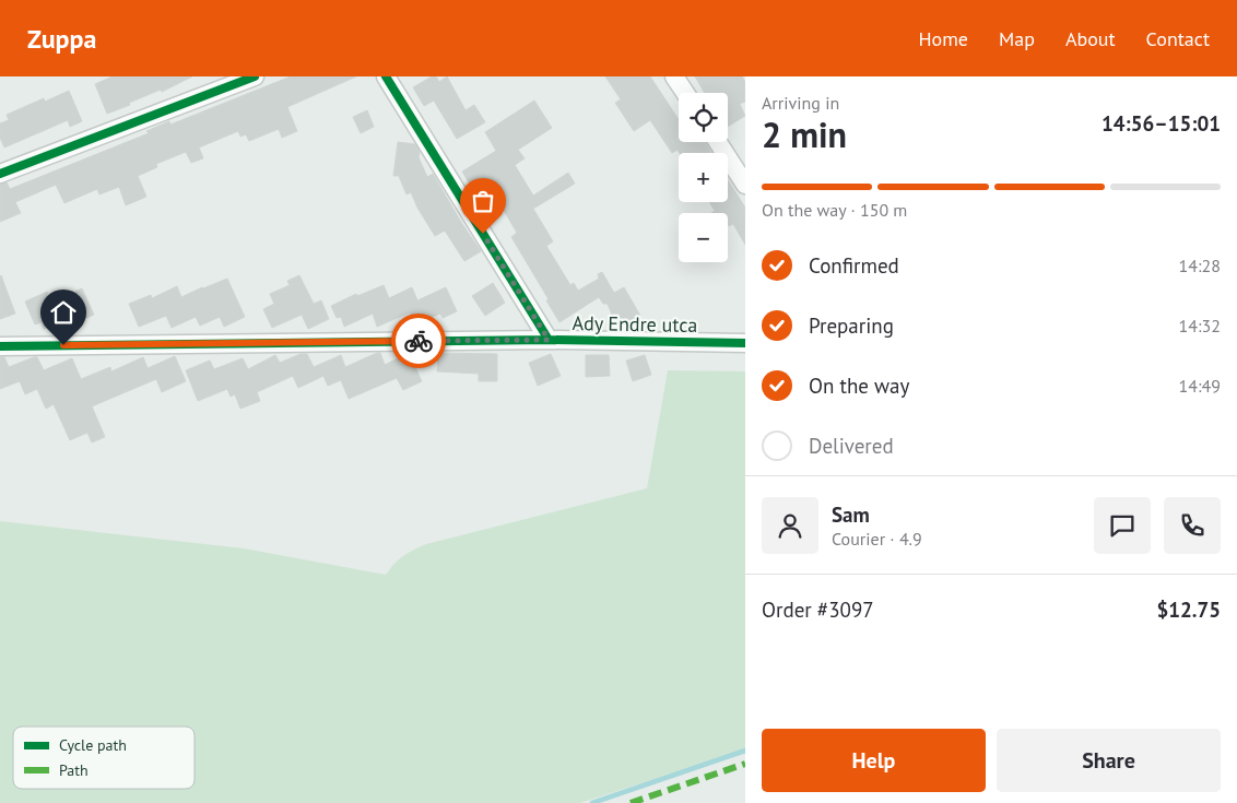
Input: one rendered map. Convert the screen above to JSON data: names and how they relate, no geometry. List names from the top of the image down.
{
  "streets": {
    "street": ["Ady Endre utca"]
  },
  "legend": ["Cycle path", "Path"],
  "page": {
    "header": "Zuppa",
    "nav": [
      "Home",
      "Map",
      "About",
      "Contact"
    ],
    "heading": ["2 min", "Arriving in", "14:56–15:01"],
    "panel": [
      "Sam",
      "Courier · 4.9",
      "Order #3097",
      "$12.75"
    ],
    "map_buttons": ["+", "−"],
    "bar": "On the way · 150 m",
    "list": [
      ["Confirmed", "14:28"],
      ["Preparing", "14:32"],
      ["On the way", "14:49"],
      "Delivered"
    ],
    "buttons": ["Help", "Share"]
  }
}
